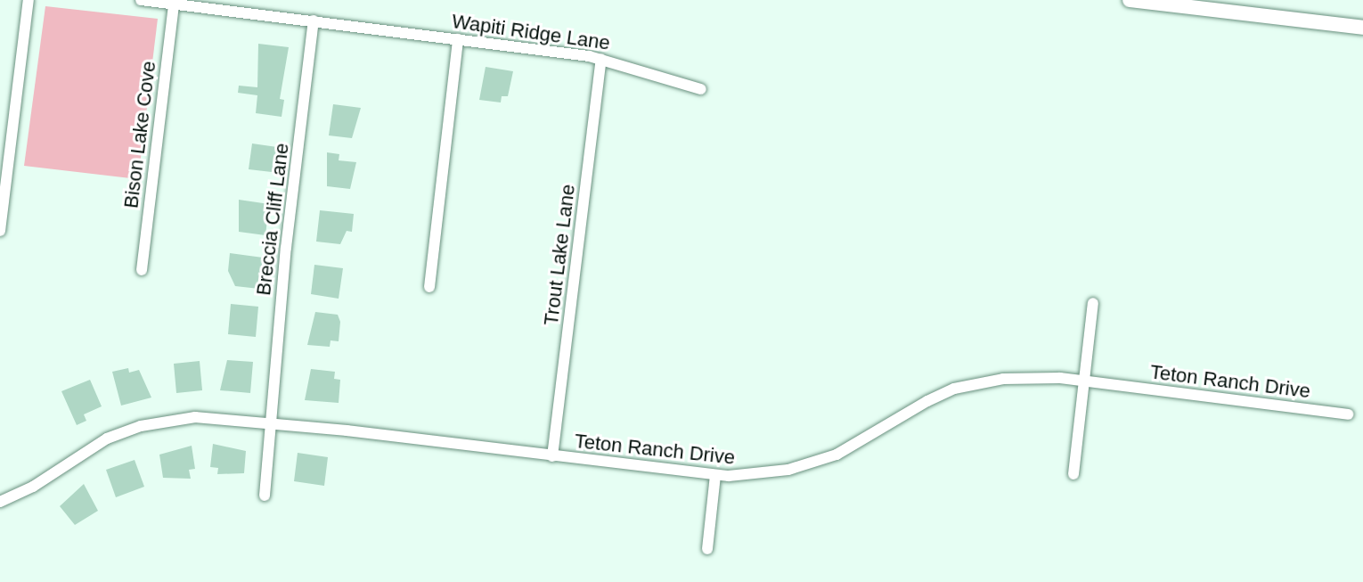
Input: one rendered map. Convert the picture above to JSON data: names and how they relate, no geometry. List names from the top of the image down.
{
  "streets": {
    "street": [
      "Wapiti Ridge Lane",
      "Bison Lake Cove",
      "Breccia Cliff Lane",
      "Trout Lake Lane",
      "Teton Ranch Drive"
    ]
  },
  "crossings": [
    ["Wapiti Ridge Lane", "Bison Lake Cove"],
    ["Wapiti Ridge Lane", "Breccia Cliff Lane"],
    ["Wapiti Ridge Lane", "Trout Lake Lane"],
    ["Breccia Cliff Lane", "Teton Ranch Drive"],
    ["Trout Lake Lane", "Teton Ranch Drive"]
  ]
}
